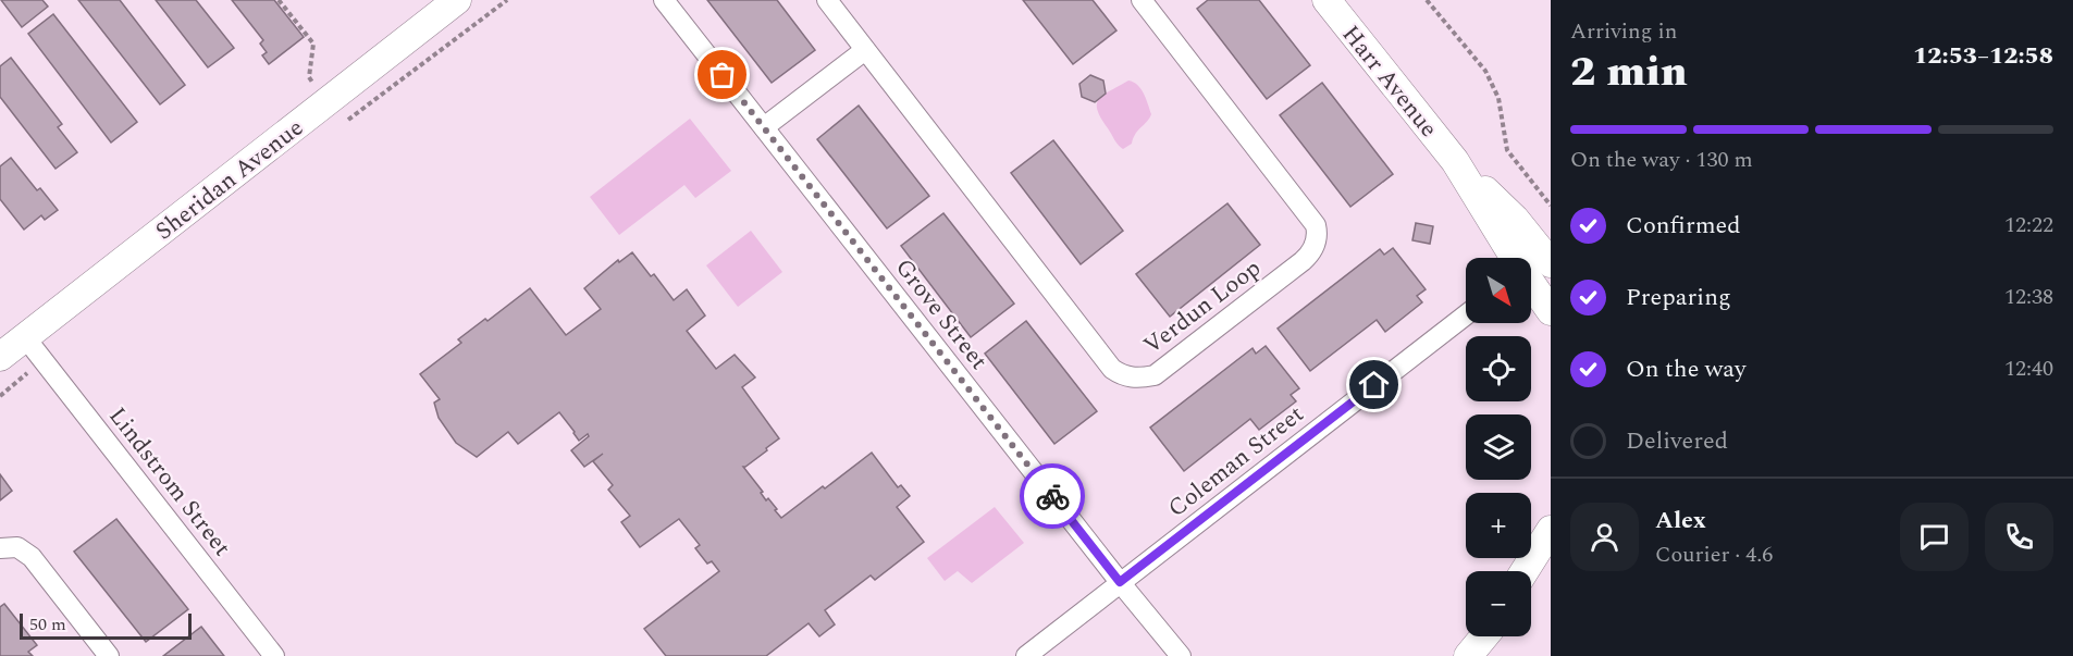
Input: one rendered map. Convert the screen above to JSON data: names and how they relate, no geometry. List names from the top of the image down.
{
  "streets": {
    "street": [
      "Harr Avenue",
      "Sheridan Avenue",
      "Verdun Loop",
      "Grove Street",
      "Coleman Street",
      "Lindstrom Street"
    ]
  },
  "crossings": [
    ["Sheridan Avenue", "Lindstrom Street"],
    ["Grove Street", "Coleman Street"]
  ],
  "scale_bar": "50 m",
  "north": "bottom right",
  "page": {
    "heading": ["2 min", "Arriving in", "12:53–12:58"],
    "panel": ["Alex", "Courier · 4.6"],
    "bar": "On the way · 130 m",
    "list": [
      ["Confirmed", "12:22"],
      ["Preparing", "12:38"],
      ["On the way", "12:40"],
      "Delivered"
    ],
    "map_buttons": ["+", "−"],
    "scale": "50 m"
  }
}
